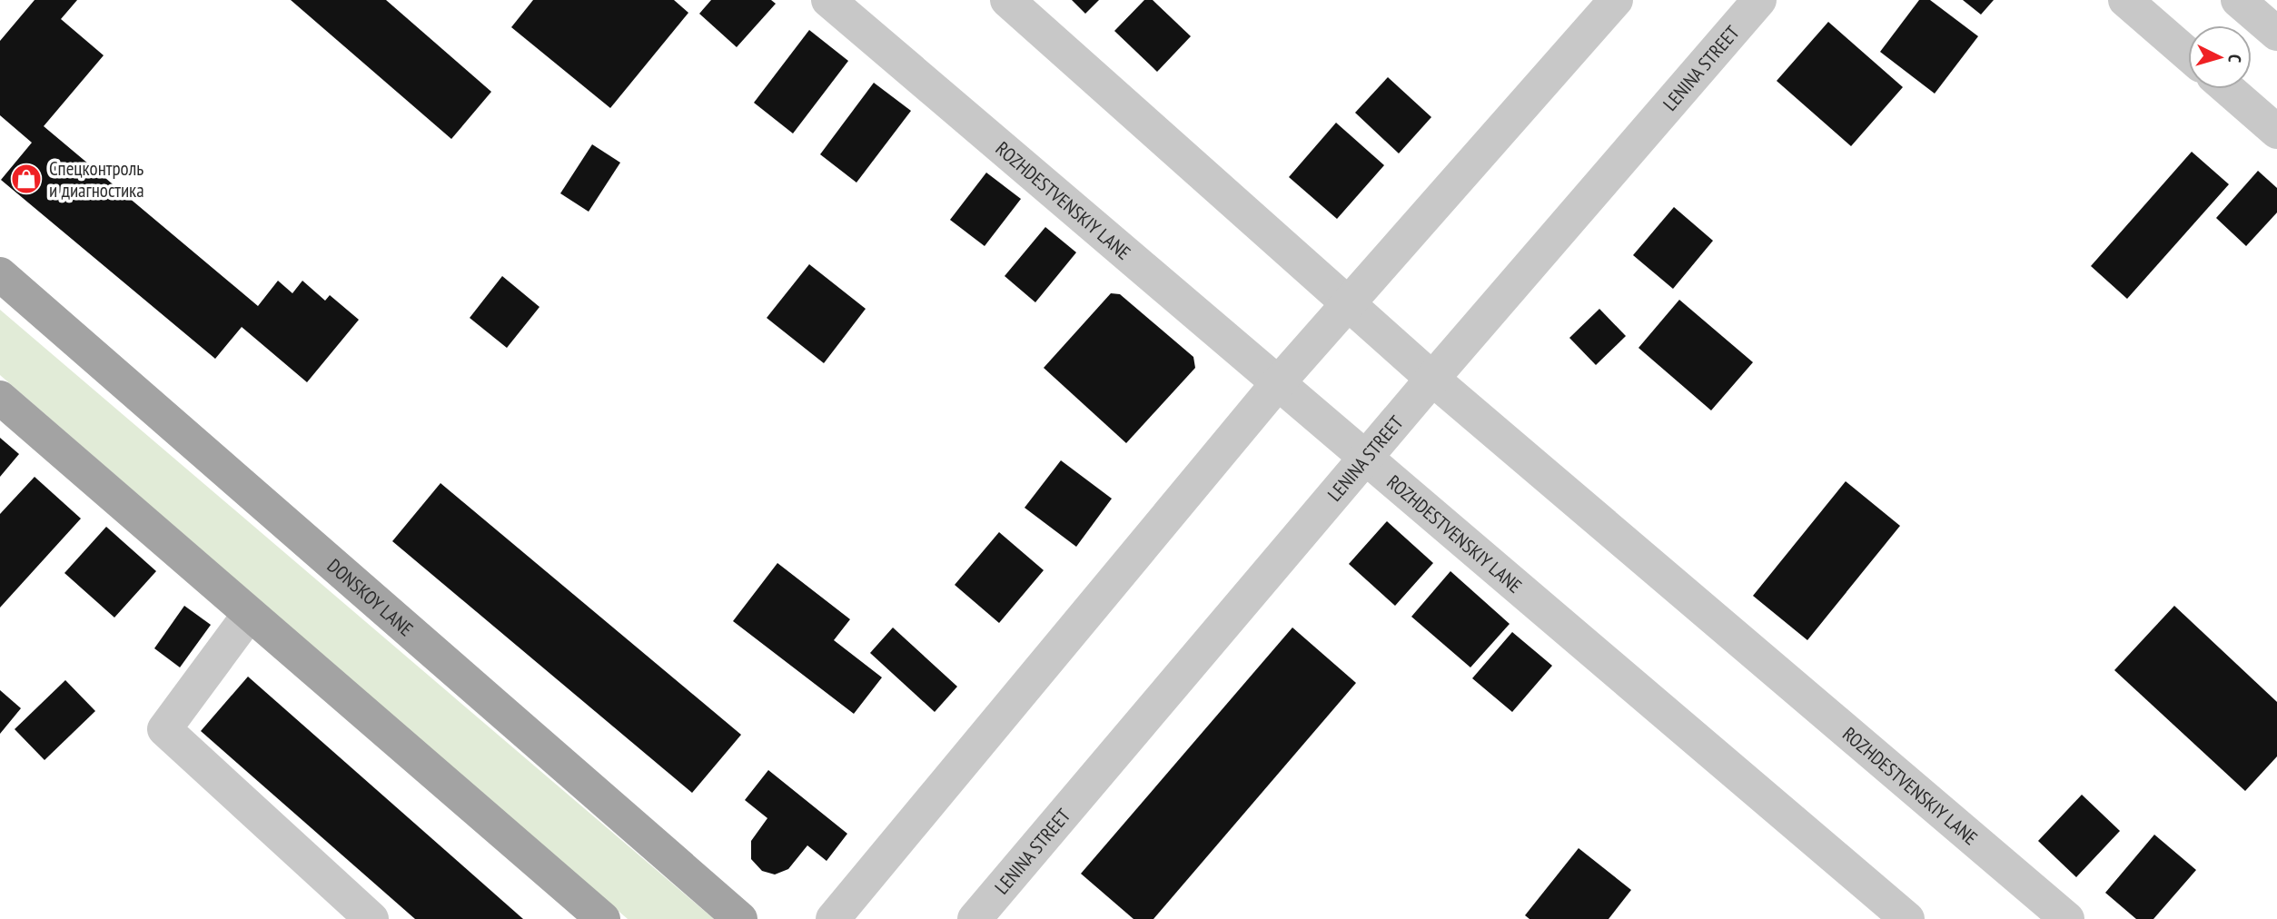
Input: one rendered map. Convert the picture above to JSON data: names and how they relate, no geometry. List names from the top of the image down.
{
  "streets": {
    "main road": ["DONSKOY LANE"],
    "street": ["LENINA STREET", "ROZHDESTVENSKIY LANE"]
  },
  "crossings": [
    ["LENINA STREET", "ROZHDESTVENSKIY LANE"]
  ],
  "places": {
    "shop": ["Спецконтроль и диагностика"]
  },
  "north": "right"
}
